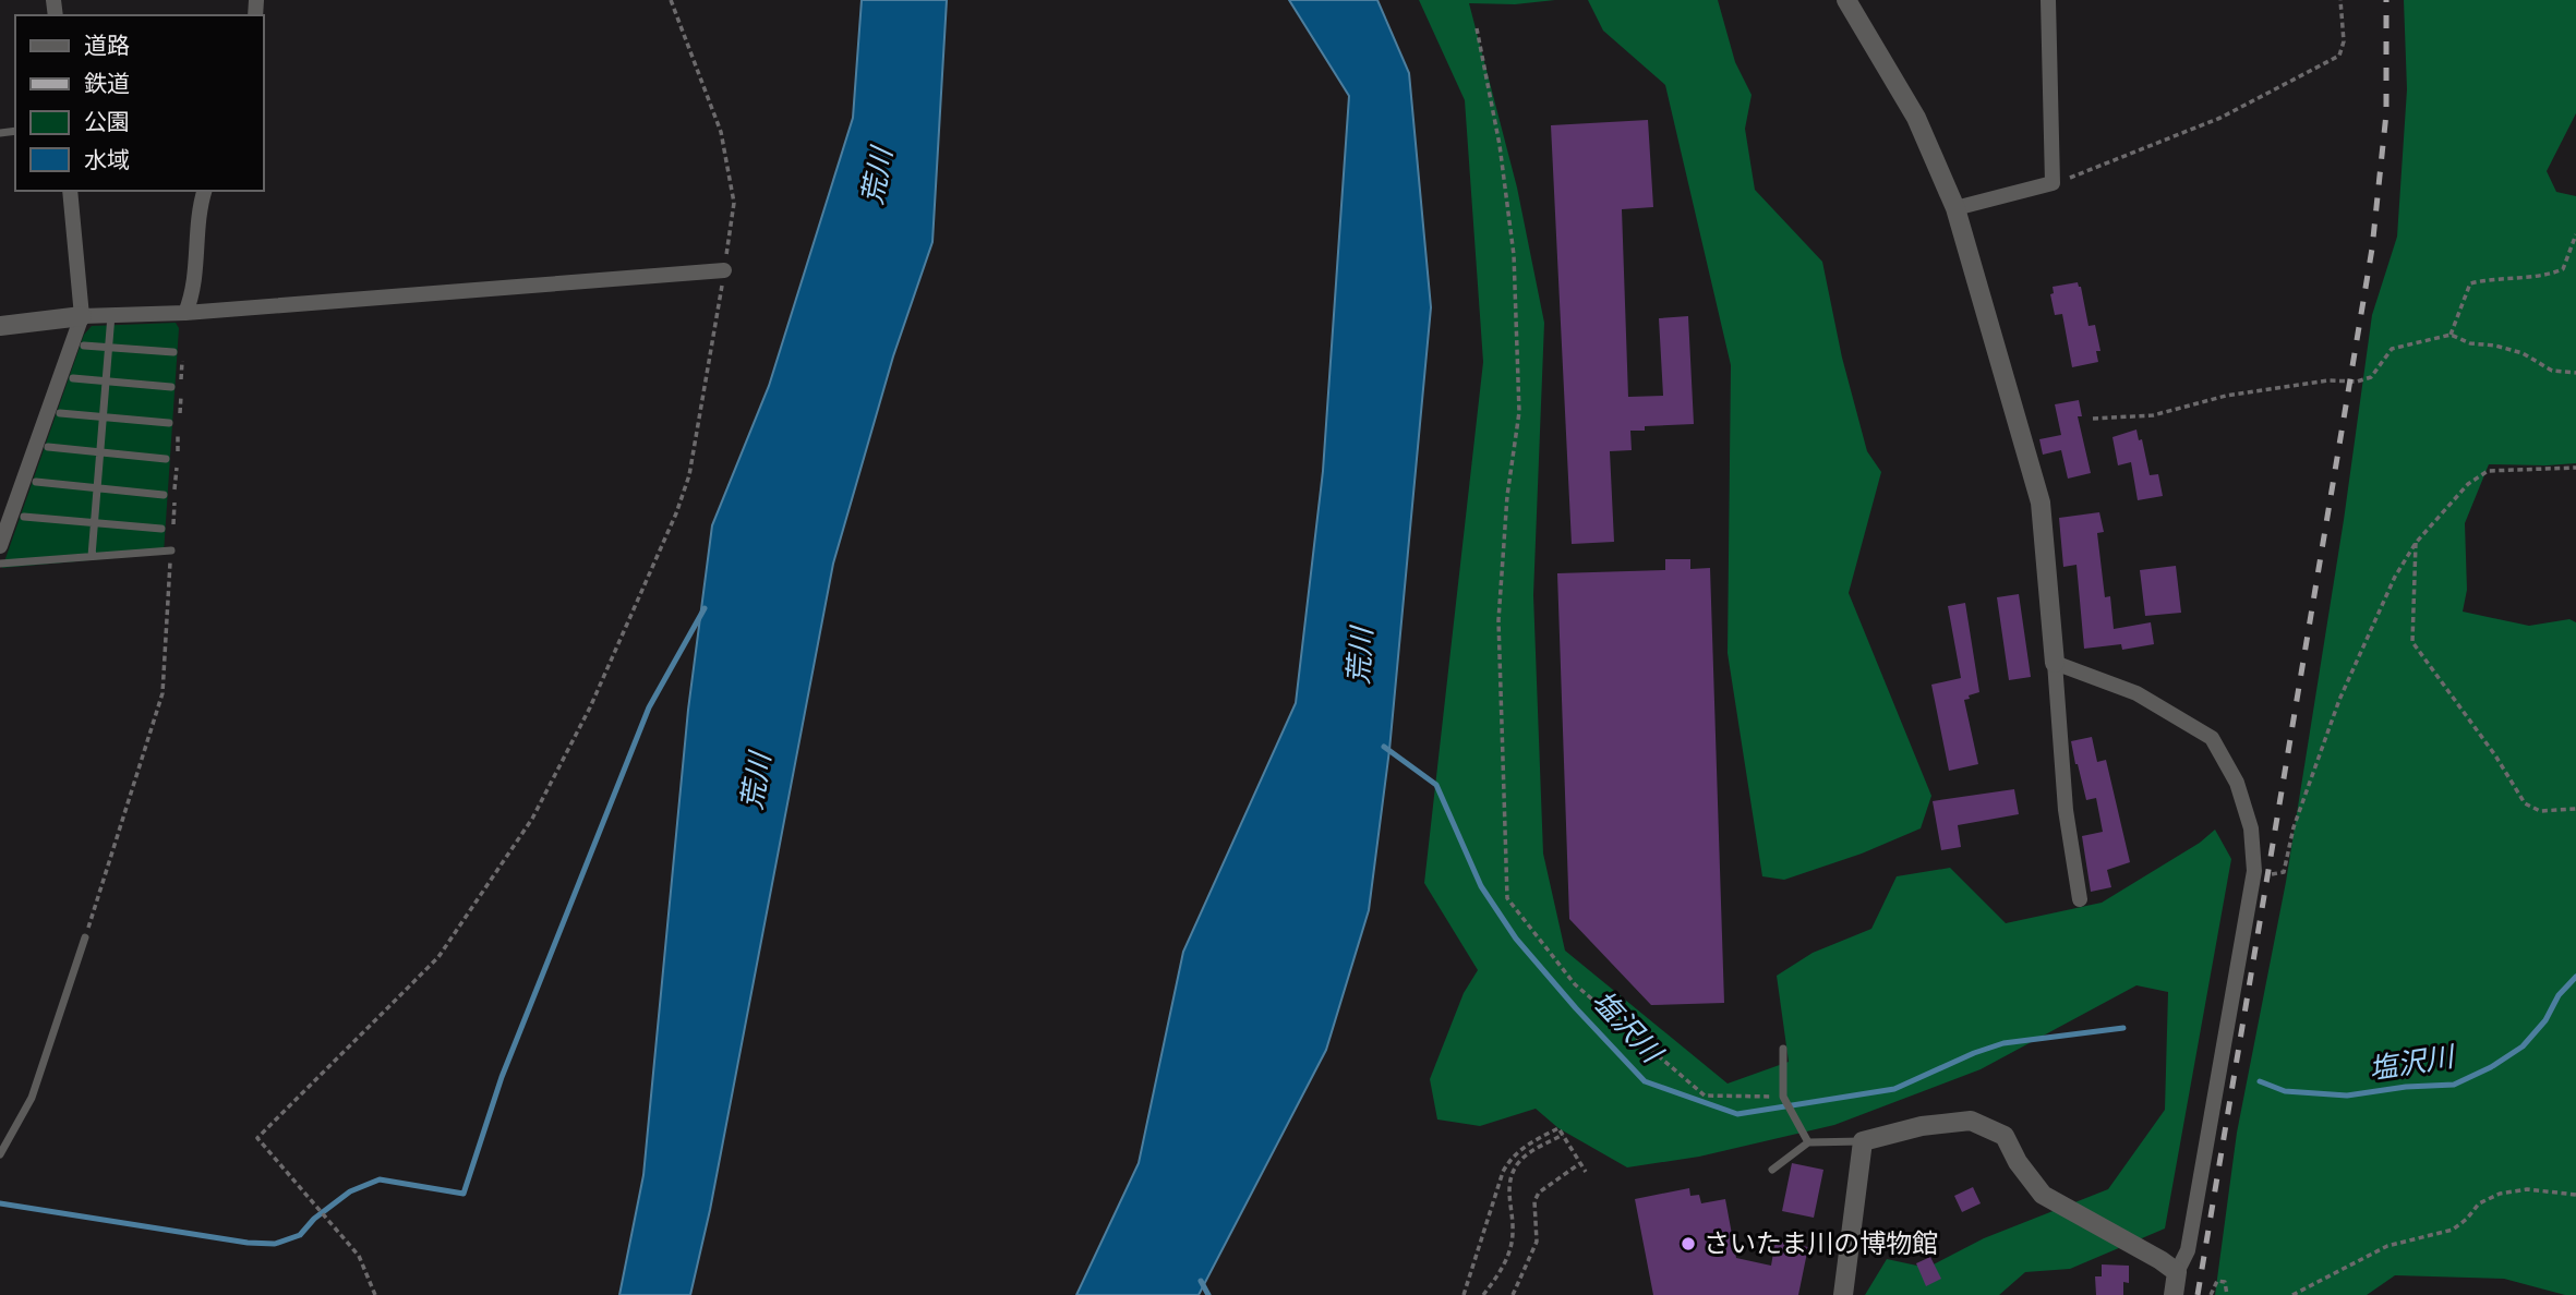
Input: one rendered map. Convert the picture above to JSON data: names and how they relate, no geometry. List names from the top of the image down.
{
  "water": ["荒川", "塩沢川"],
  "places": ["さいたま川の博物館"],
  "legend": [
    "道路",
    "鉄道",
    "公園",
    "水域"
  ]
}
